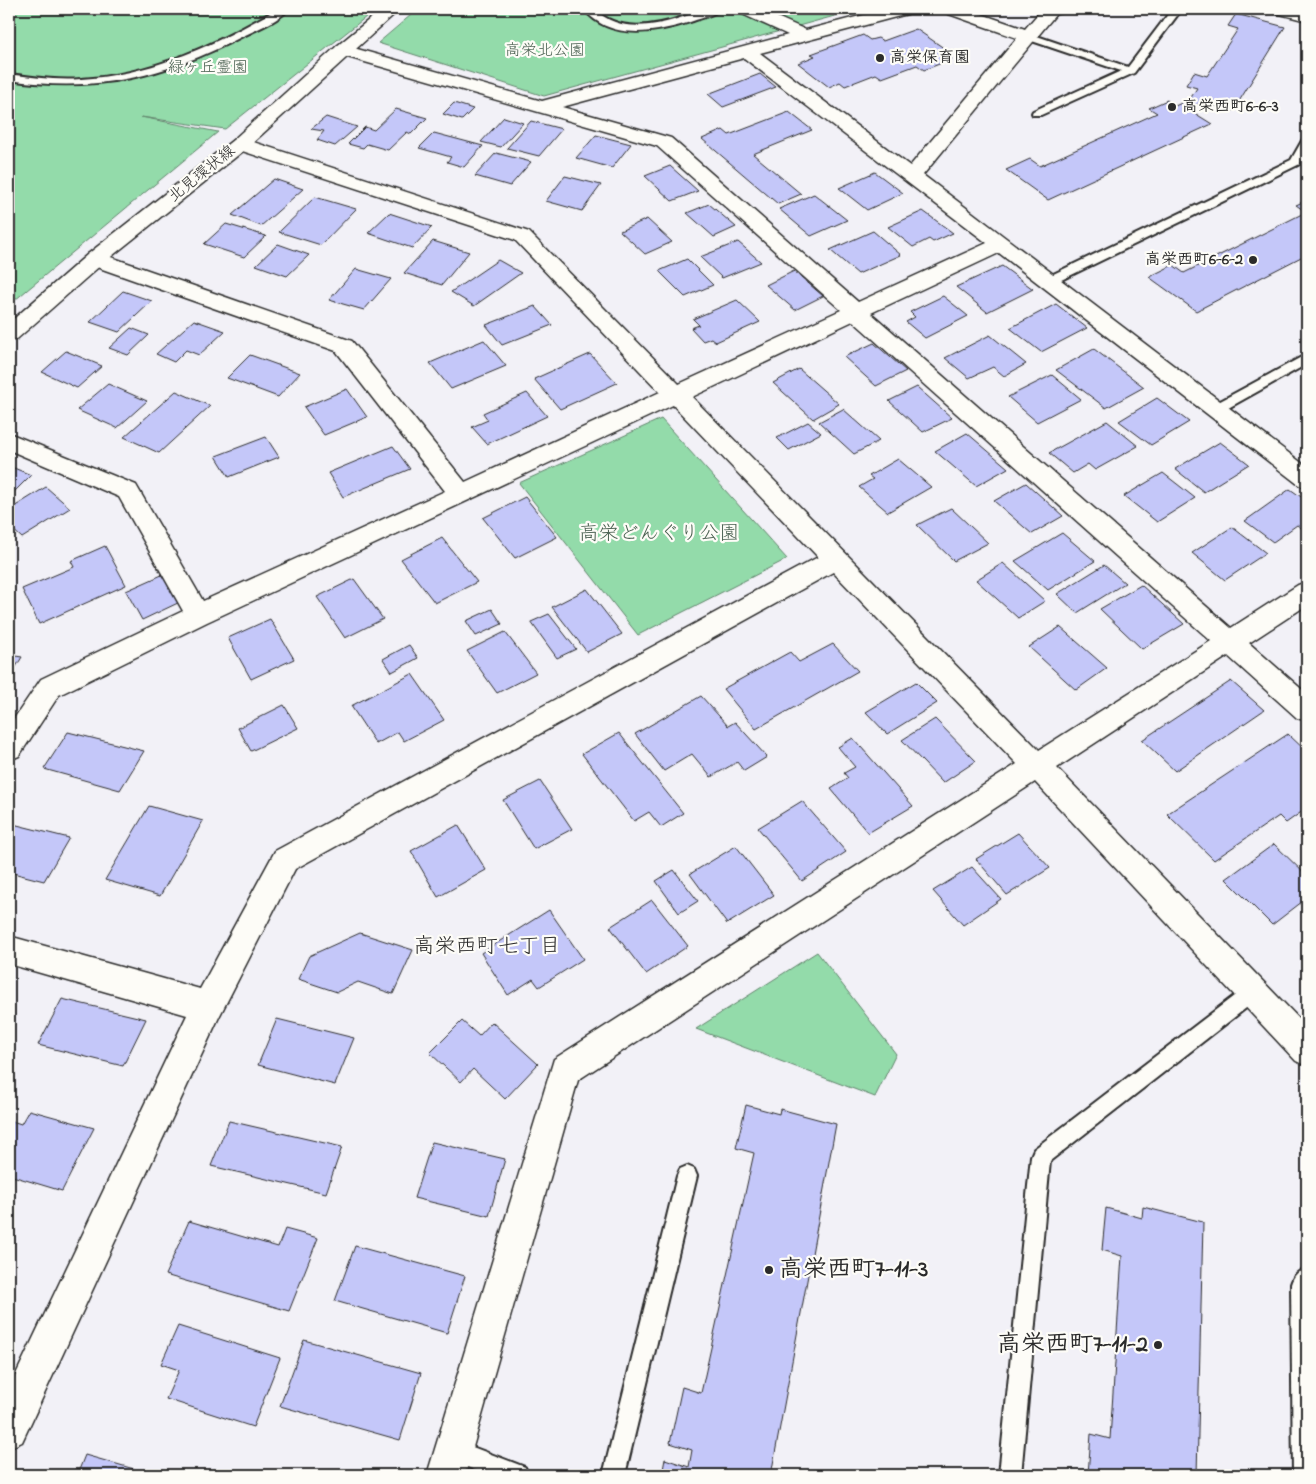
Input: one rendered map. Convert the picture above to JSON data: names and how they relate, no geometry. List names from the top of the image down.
{
  "streets": {
    "street": ["北見環状線"]
  },
  "districts": ["高栄西町七丁目"],
  "parks": ["高栄北公園", "緑ヶ丘霊園", "高栄どんぐり公園"],
  "places": [
    "高栄保育園",
    "高栄西町6-6-3",
    "高栄西町6-6-2",
    "高栄西町7-11-3",
    "高栄西町7-11-2"
  ]
}
